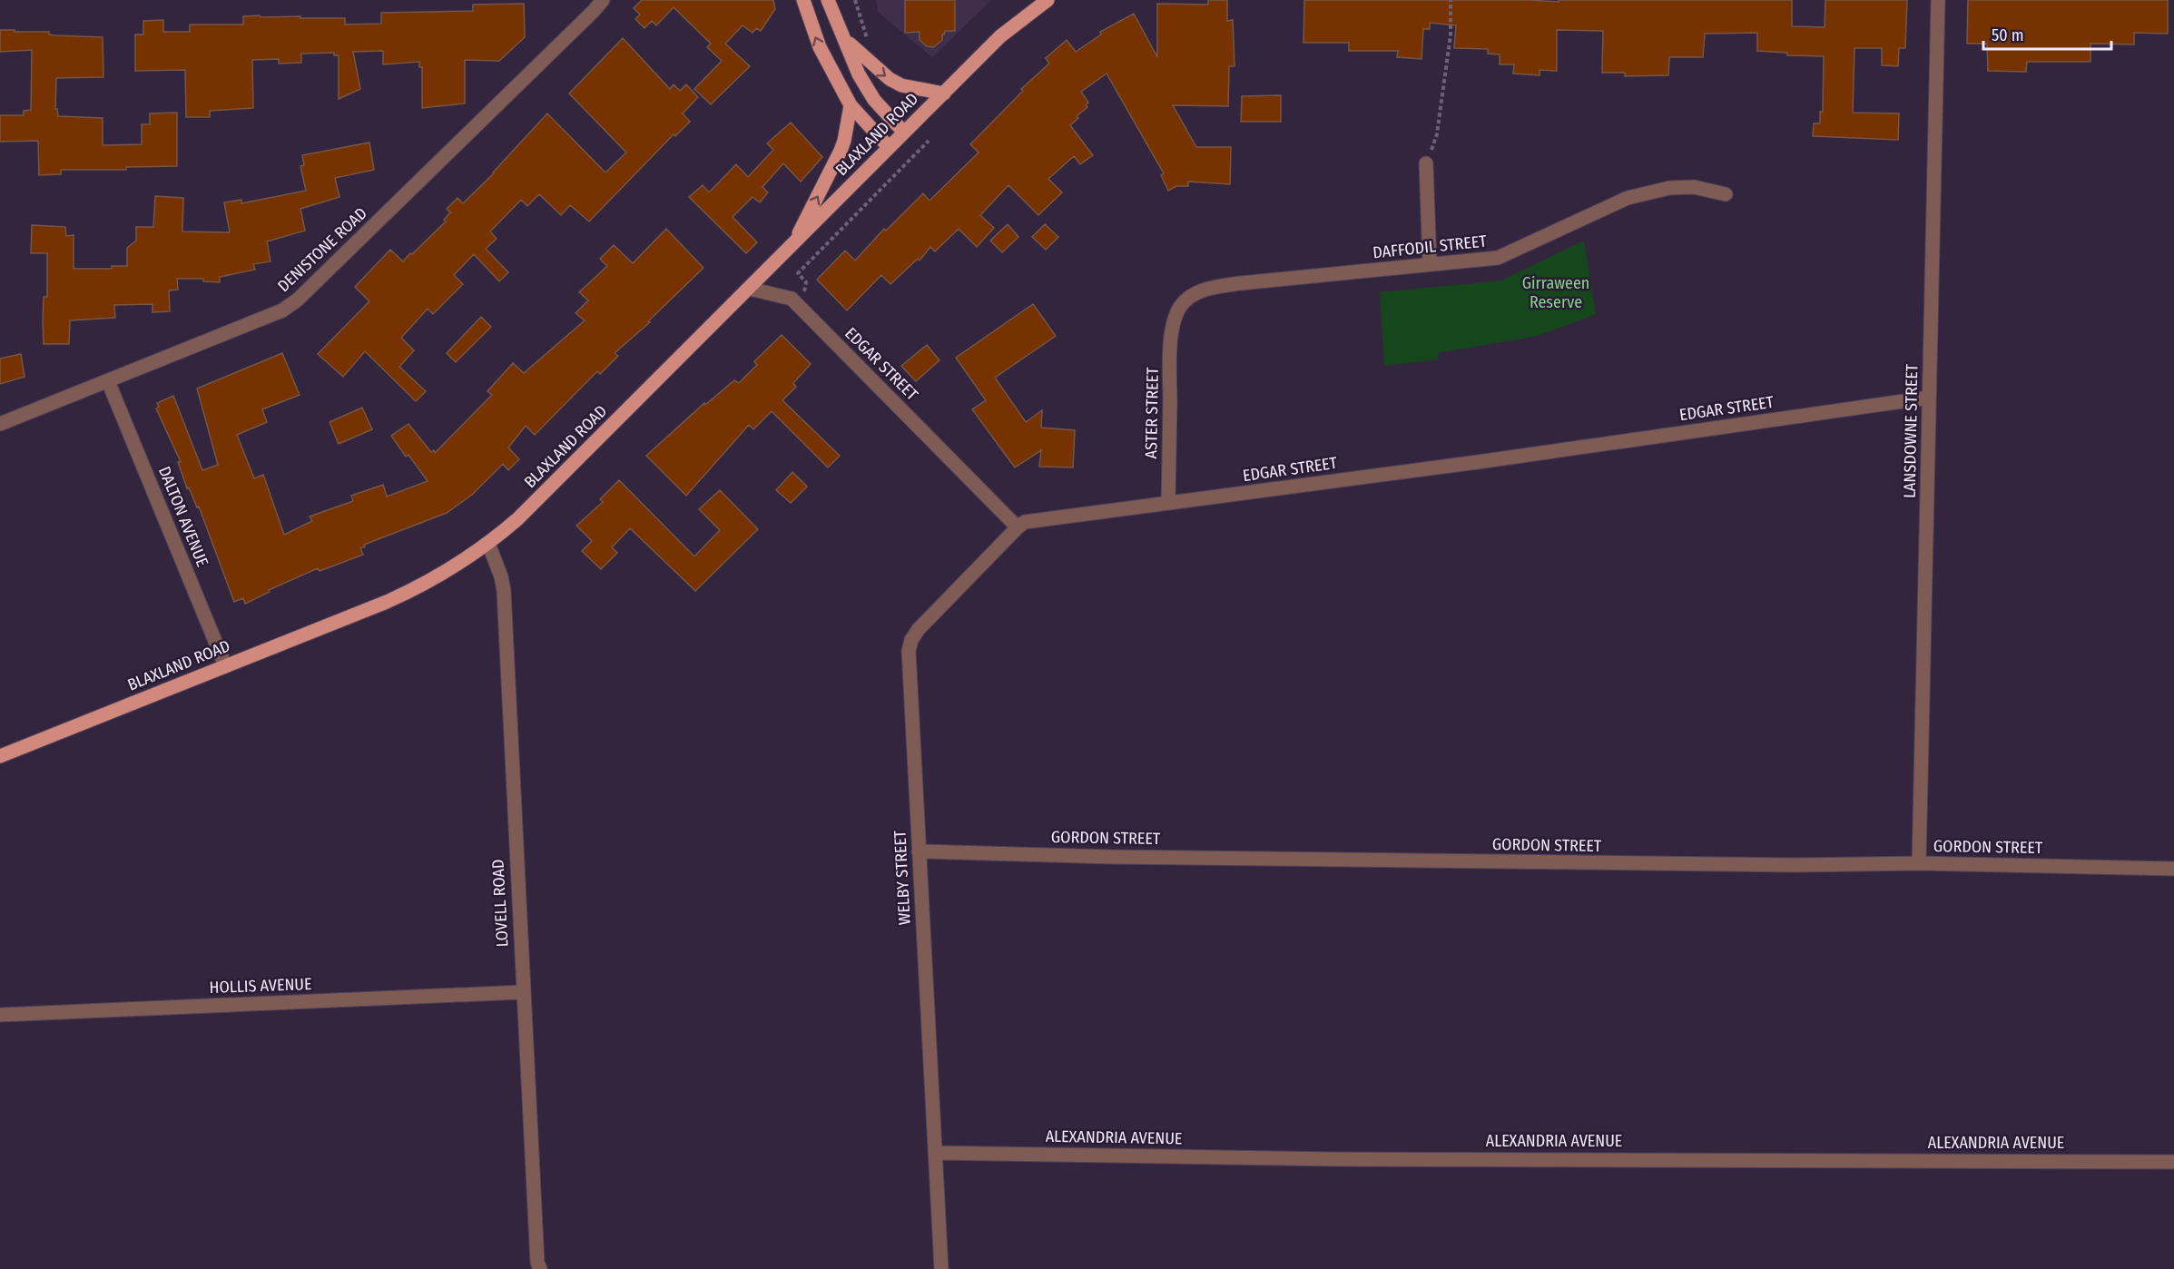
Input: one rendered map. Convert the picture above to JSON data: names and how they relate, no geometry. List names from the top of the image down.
{
  "streets": {
    "main road": ["BLAXLAND ROAD"],
    "street": [
      "DAFFODIL STREET",
      "DENISTONE ROAD",
      "EDGAR STREET",
      "ASTER STREET",
      "LANSDOWNE STREET",
      "DALTON AVENUE",
      "GORDON STREET",
      "WELBY STREET",
      "LOVELL ROAD",
      "HOLLIS AVENUE",
      "ALEXANDRIA AVENUE"
    ]
  },
  "crossings": [
    ["BLAXLAND ROAD", "EDGAR STREET"],
    ["BLAXLAND ROAD", "DALTON AVENUE"],
    ["BLAXLAND ROAD", "LOVELL ROAD"],
    ["DAFFODIL STREET", "ASTER STREET"],
    ["DENISTONE ROAD", "DALTON AVENUE"],
    ["EDGAR STREET", "ASTER STREET"],
    ["EDGAR STREET", "LANSDOWNE STREET"],
    ["EDGAR STREET", "WELBY STREET"],
    ["LANSDOWNE STREET", "GORDON STREET"],
    ["GORDON STREET", "WELBY STREET"],
    ["WELBY STREET", "ALEXANDRIA AVENUE"],
    ["LOVELL ROAD", "HOLLIS AVENUE"]
  ],
  "parks": ["Girraween Reserve"],
  "scale_bar": "50 m"
}
